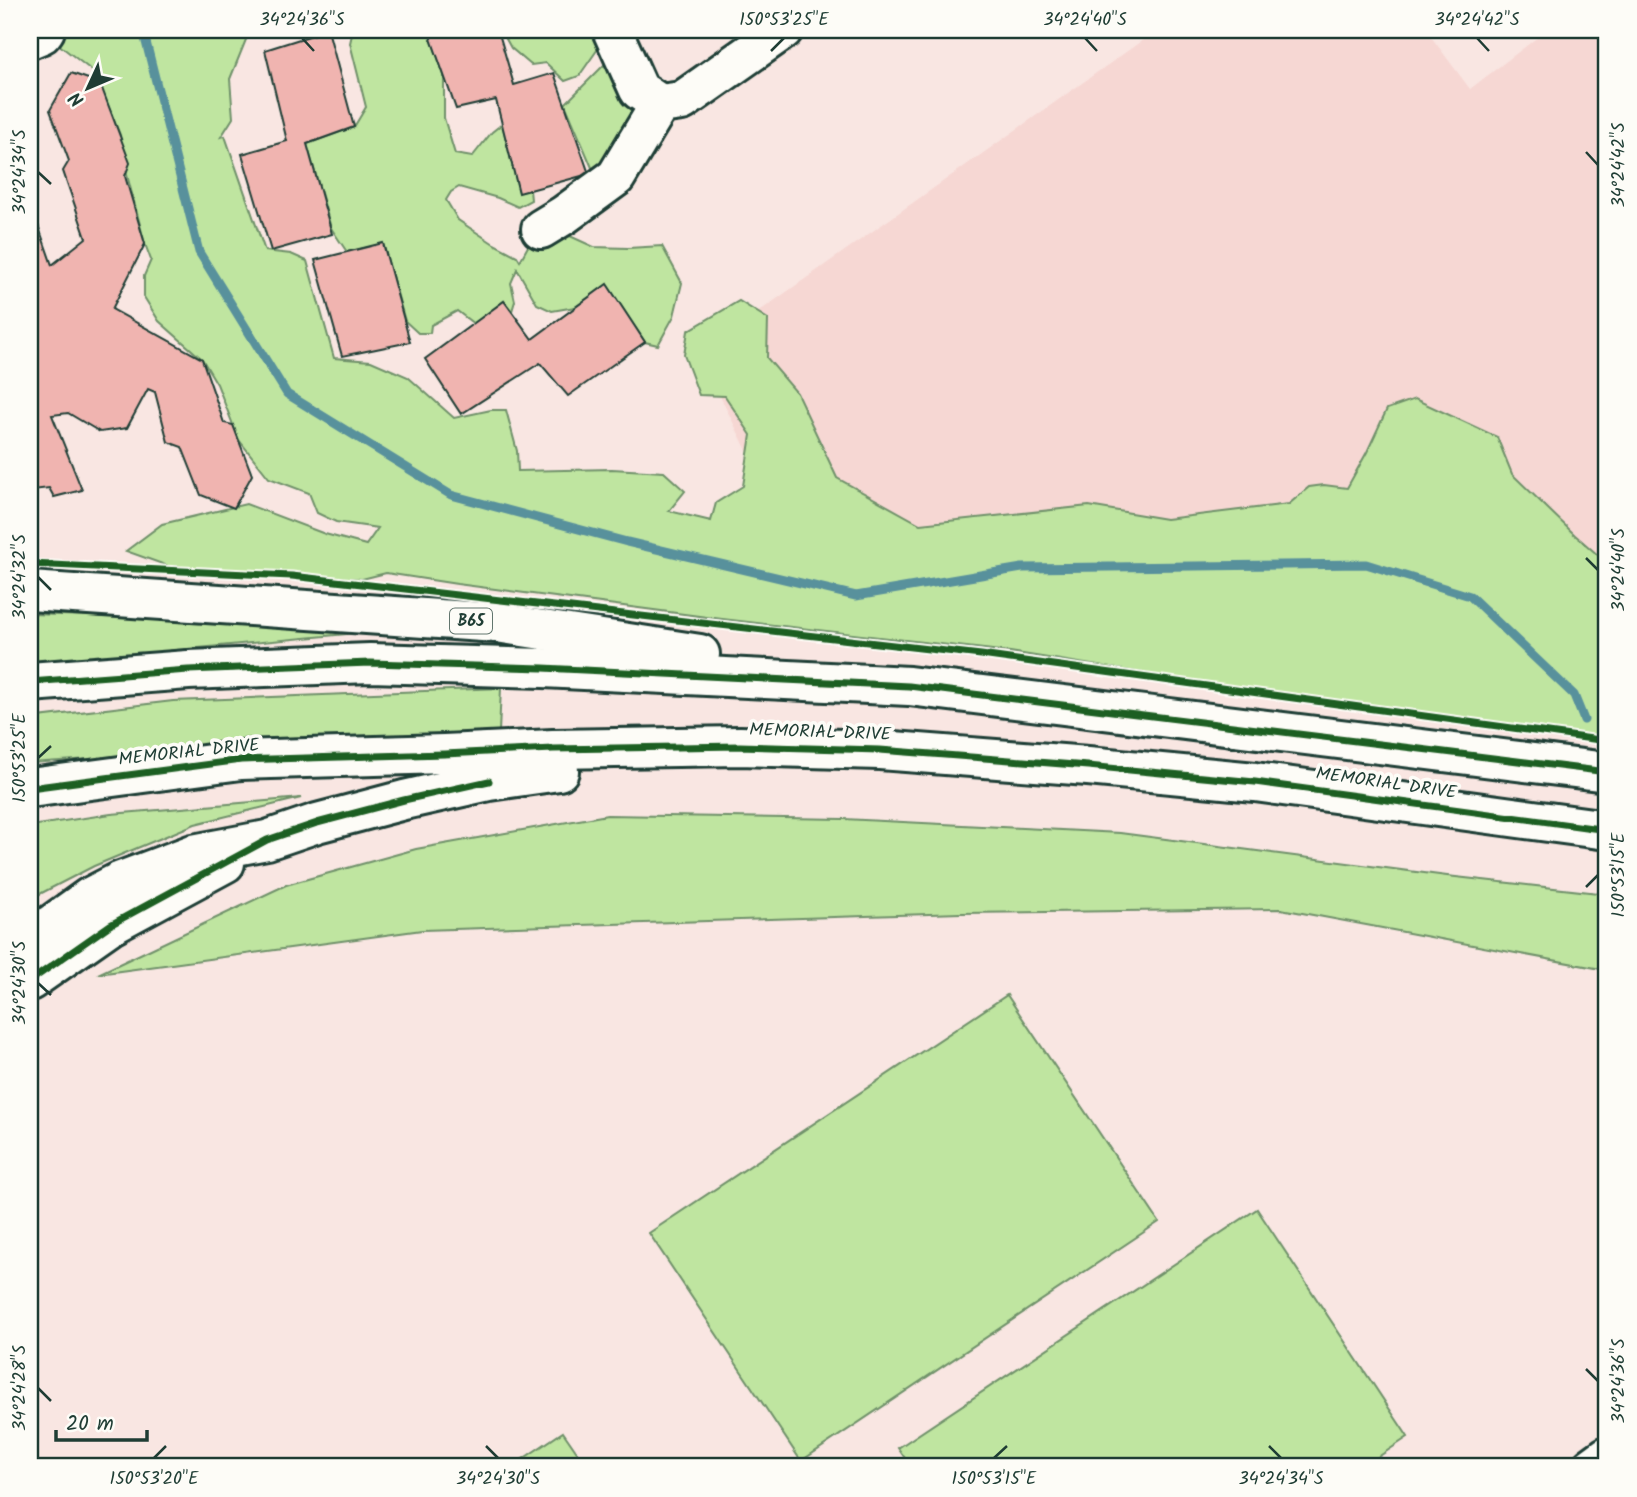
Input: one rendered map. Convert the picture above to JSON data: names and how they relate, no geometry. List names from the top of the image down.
{
  "streets": {
    "main road": ["B65", "MEMORIAL DRIVE"]
  },
  "scale_bar": "20 m",
  "north": "bottom left",
  "coordinates": [
    "34°24'36\"S",
    "150°53'25\"E",
    "34°24'40\"S",
    "34°24'42\"S",
    "34°24'34\"S",
    "34°24'32\"S",
    "150°53'15\"E",
    "34°24'30\"S",
    "34°24'28\"S",
    "150°53'20\"E"
  ]
}
